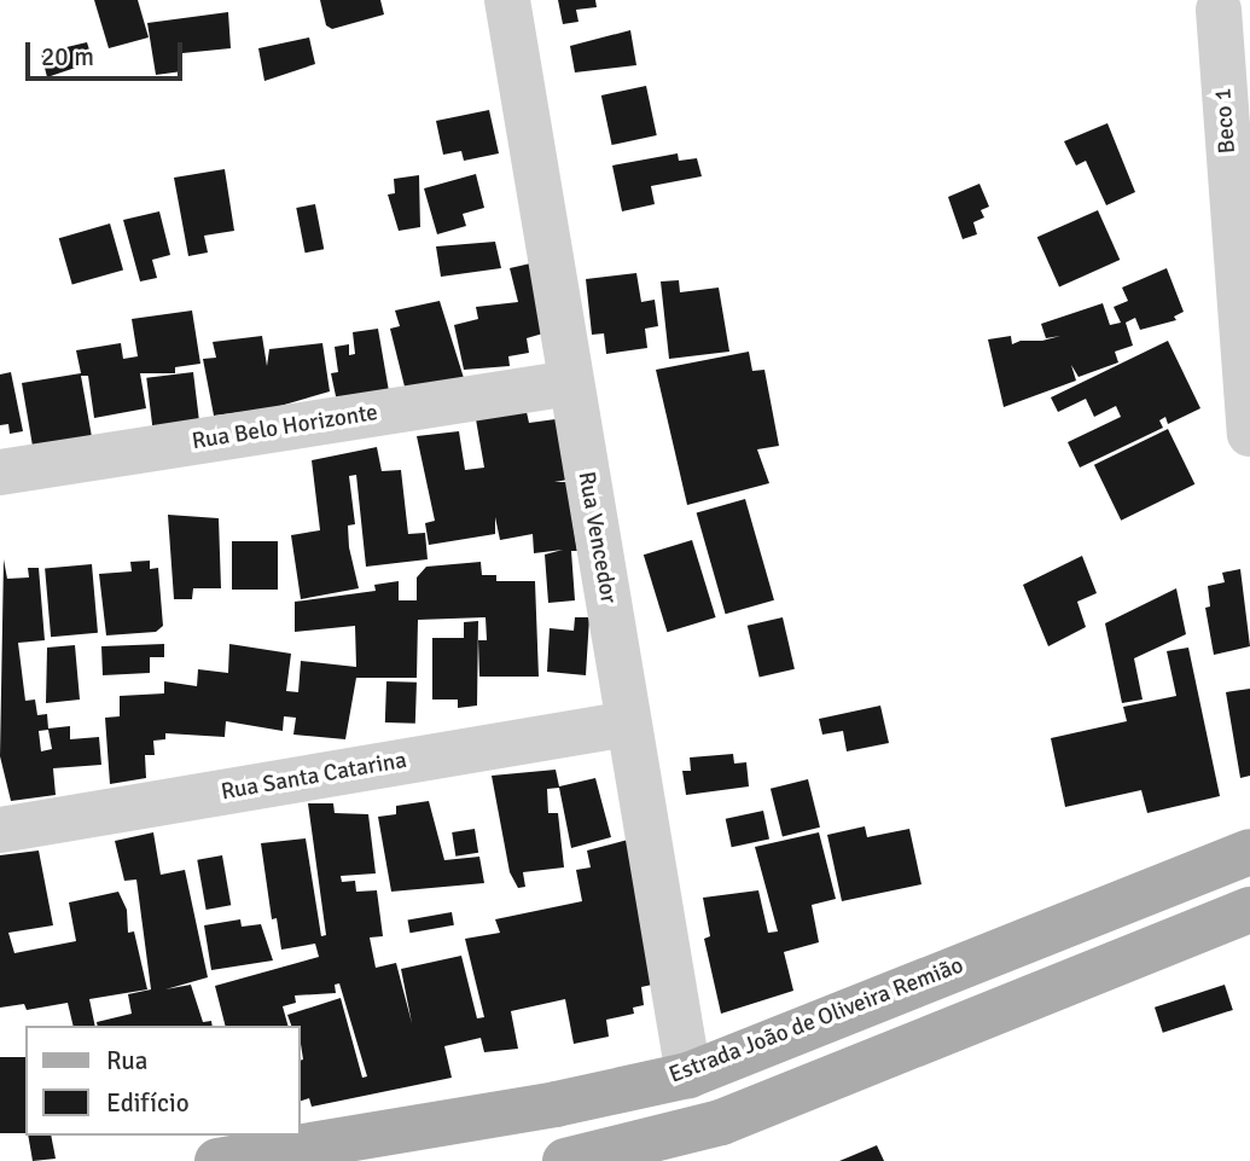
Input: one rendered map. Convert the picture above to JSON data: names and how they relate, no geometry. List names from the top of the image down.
{
  "streets": {
    "main road": ["Estrada João de Oliveira Remião"],
    "street": [
      "Beco 1",
      "Rua Belo Horizonte",
      "Rua Vencedor",
      "Rua Santa Catarina"
    ]
  },
  "crossings": [
    ["Rua Belo Horizonte", "Rua Vencedor"],
    ["Rua Vencedor", "Rua Santa Catarina"],
    ["Rua Vencedor", "Estrada João de Oliveira Remião"]
  ],
  "legend": ["Rua", "Edifício"],
  "scale_bar": "20 m"
}
